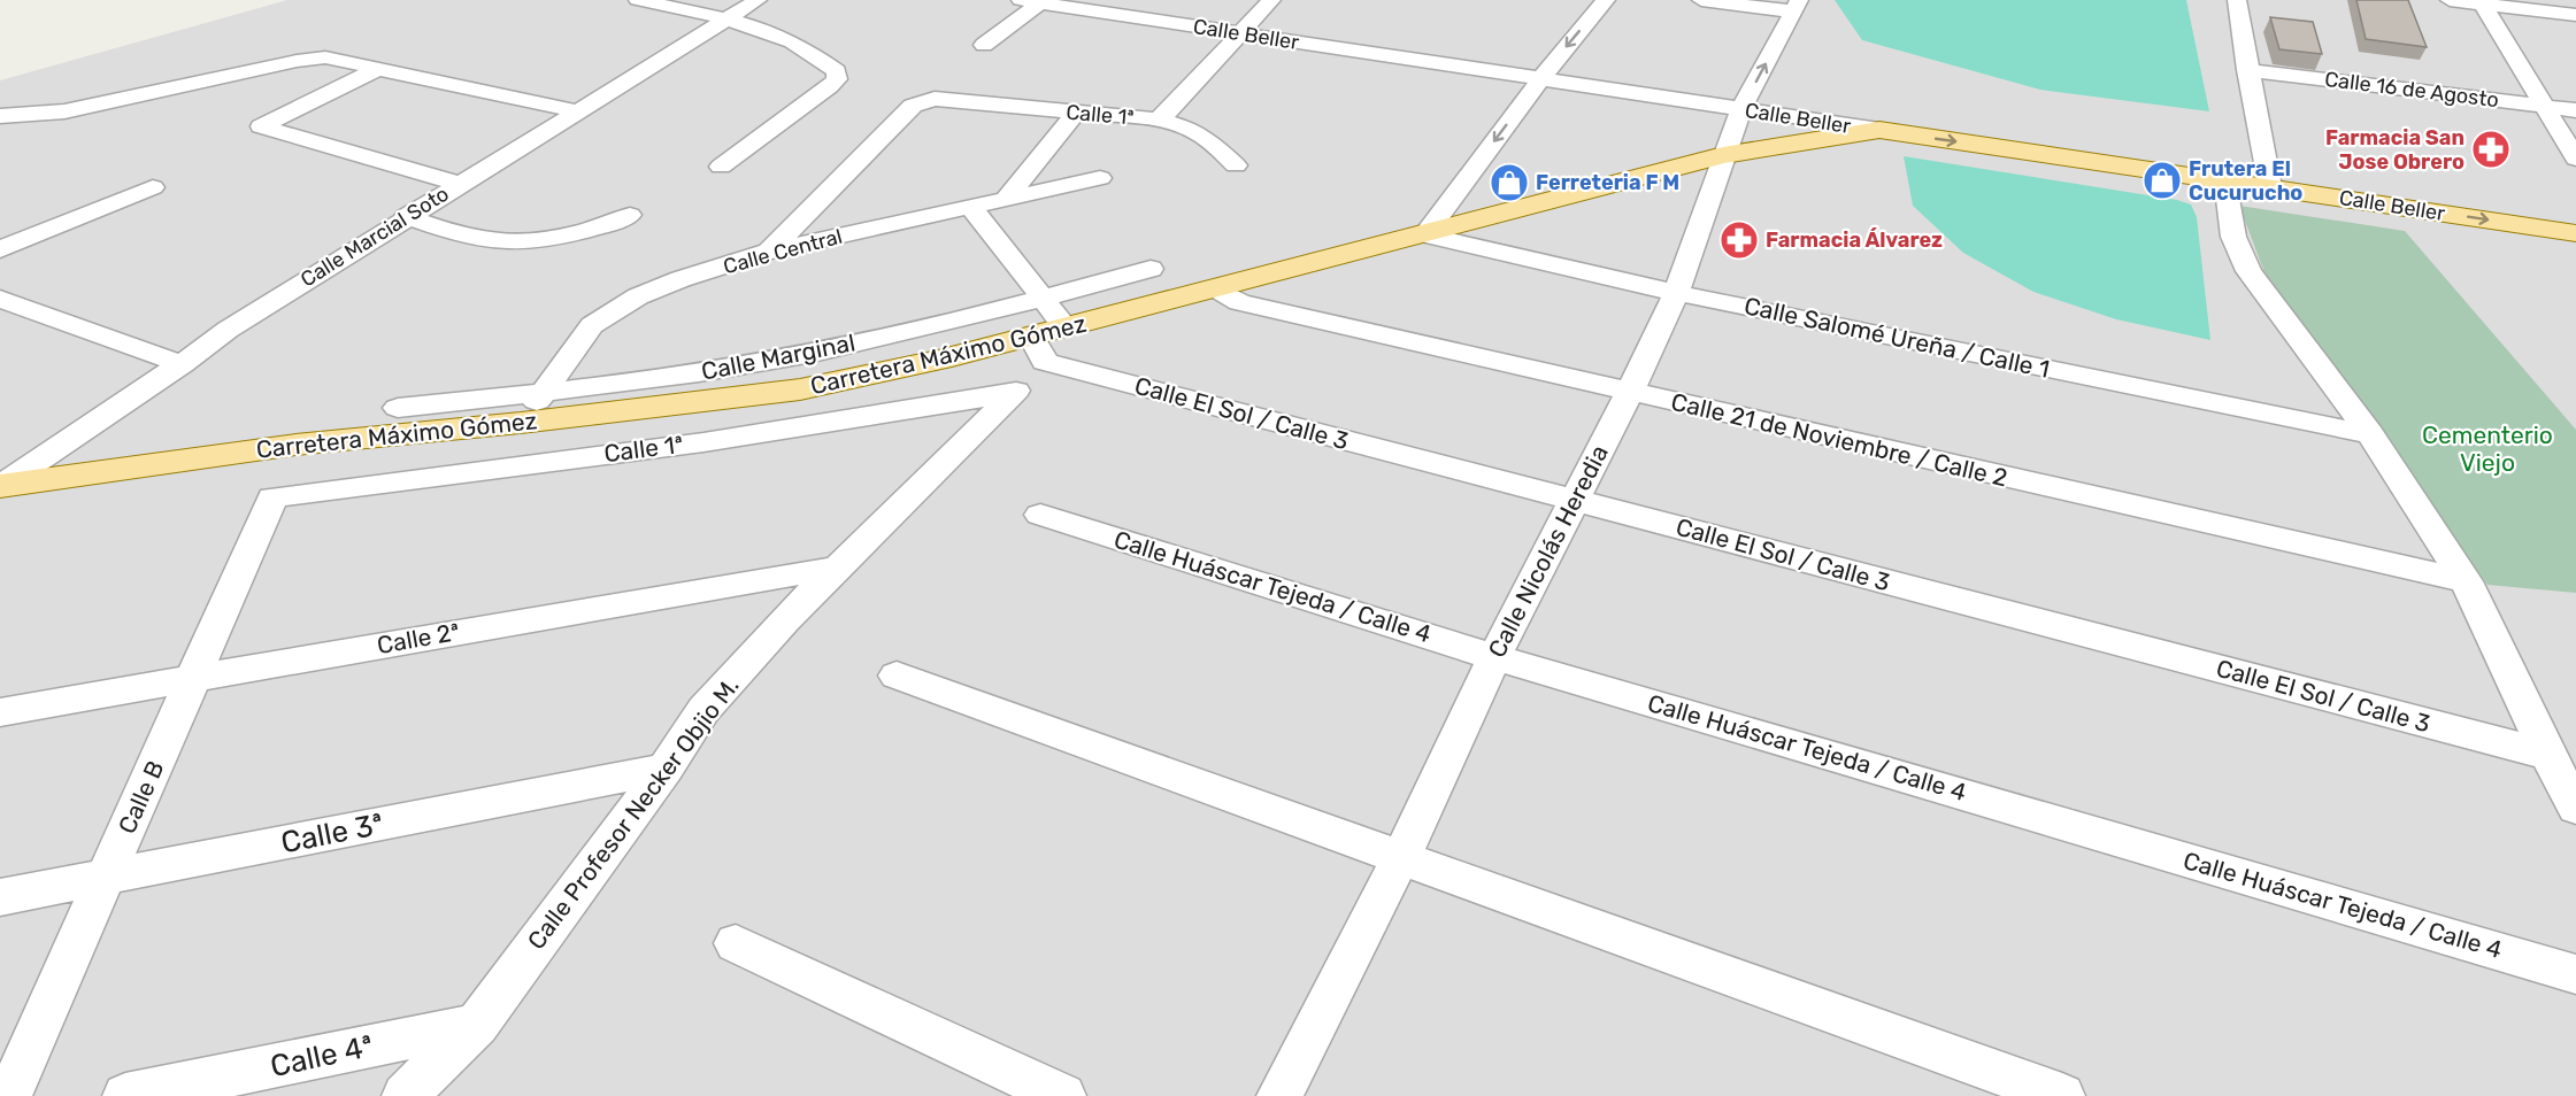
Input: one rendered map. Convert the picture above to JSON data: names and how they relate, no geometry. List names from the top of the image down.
{
  "streets": {
    "main road": ["Calle Beller", "Carretera Máximo Gómez"],
    "street": [
      "Calle 16 de Agosto",
      "Calle 1ª",
      "Calle Marcial Soto",
      "Calle Central",
      "Calle Salomé Ureña / Calle 1",
      "Calle Marginal",
      "Calle El Sol / Calle 3",
      "Calle 21 de Noviembre / Calle 2",
      "Calle Nicolás Heredia",
      "Calle Huáscar Tejeda / Calle 4",
      "Calle 2ª",
      "Calle B",
      "Calle Profesor Necker Objio M.",
      "Calle 3ª",
      "Calle 4ª"
    ]
  },
  "crossings": [
    ["Calle Beller", "Carretera Máximo Gómez"],
    ["Calle Beller", "Calle Nicolás Heredia"],
    ["Calle 1ª", "Calle Central"],
    ["Calle 1ª", "Calle B"],
    ["Calle 1ª", "Calle Profesor Necker Objio M."],
    ["Calle Marcial Soto", "Carretera Máximo Gómez"],
    ["Calle Central", "Carretera Máximo Gómez"],
    ["Calle Central", "Calle Marginal"],
    ["Calle Salomé Ureña / Calle 1", "Carretera Máximo Gómez"],
    ["Calle Salomé Ureña / Calle 1", "Calle Nicolás Heredia"],
    ["Carretera Máximo Gómez", "Calle El Sol / Calle 3"],
    ["Carretera Máximo Gómez", "Calle 21 de Noviembre / Calle 2"],
    ["Carretera Máximo Gómez", "Calle Nicolás Heredia"],
    ["Carretera Máximo Gómez", "Calle Profesor Necker Objio M."],
    ["Calle El Sol / Calle 3", "Calle Nicolás Heredia"],
    ["Calle El Sol / Calle 3", "Calle Profesor Necker Objio M."],
    ["Calle 21 de Noviembre / Calle 2", "Calle Nicolás Heredia"],
    ["Calle Nicolás Heredia", "Calle Huáscar Tejeda / Calle 4"],
    ["Calle 2ª", "Calle B"],
    ["Calle 2ª", "Calle Profesor Necker Objio M."],
    ["Calle B", "Calle 3ª"],
    ["Calle Profesor Necker Objio M.", "Calle 3ª"],
    ["Calle Profesor Necker Objio M.", "Calle 4ª"]
  ],
  "one_way": ["Calle Beller"],
  "parks": ["Cementerio Viejo"],
  "places": {
    "pharmacy": ["Farmacia San Jose Obrero", "Farmacia Álvarez"],
    "shop": ["Frutera El Cucurucho", "Ferreteria F M"]
  }
}
